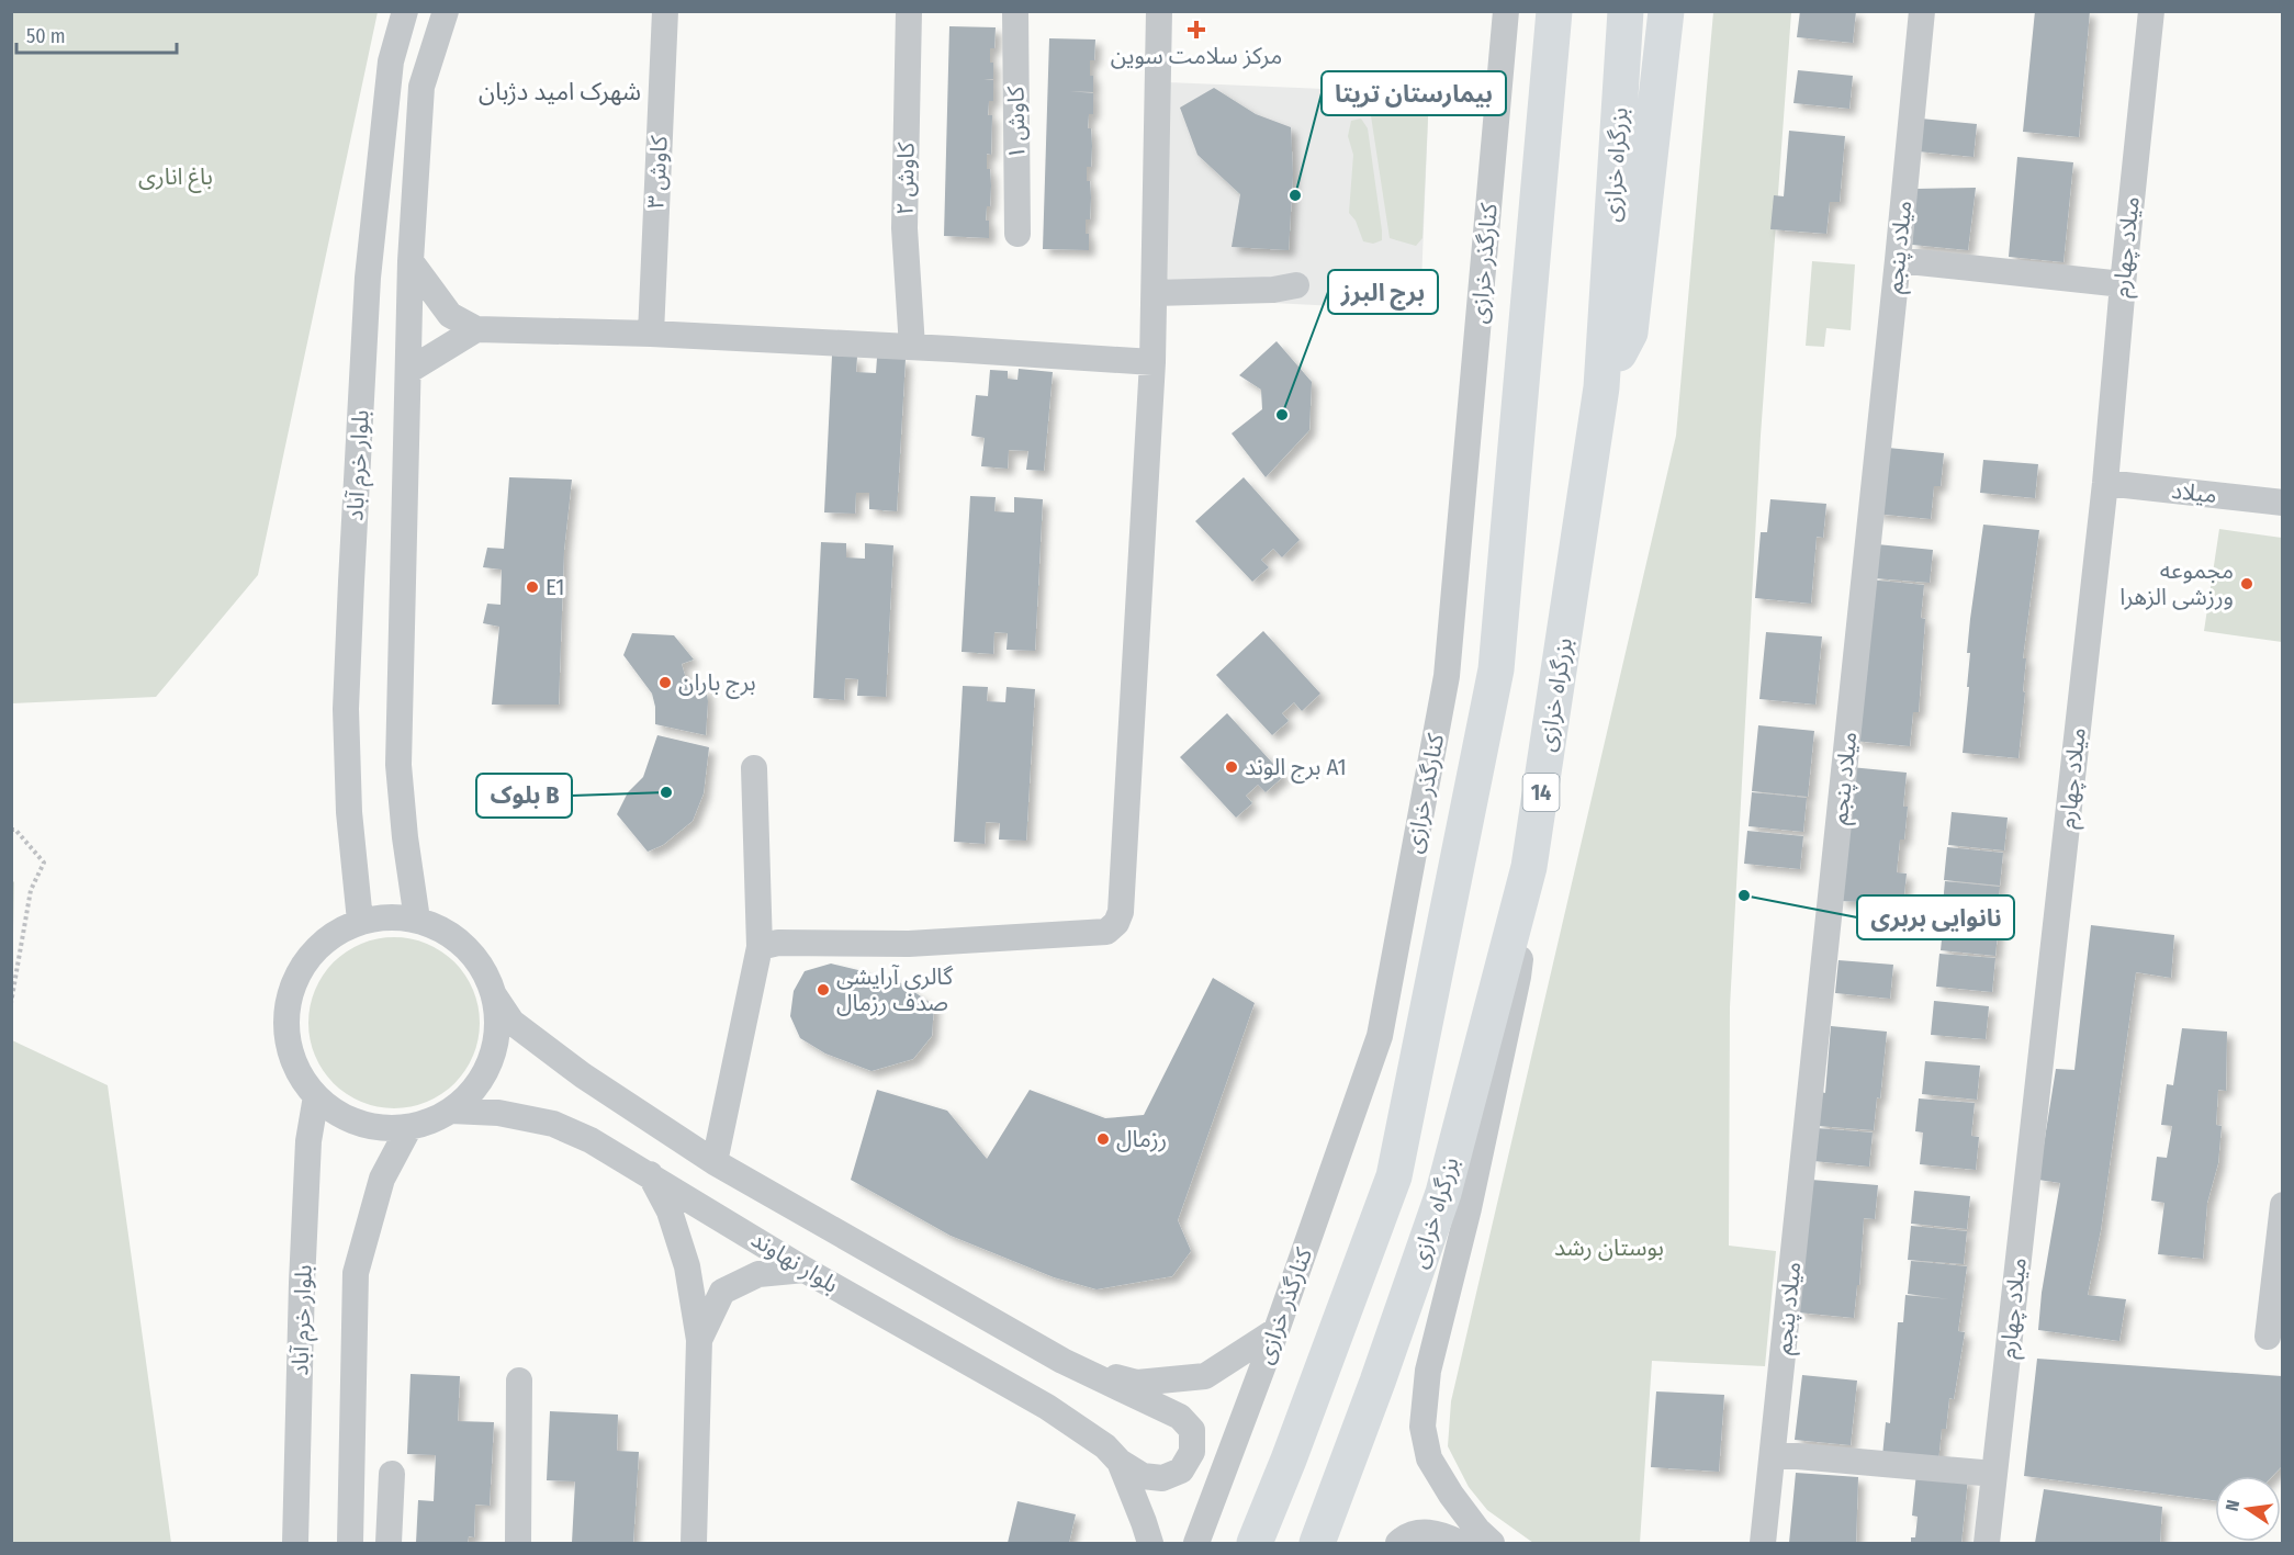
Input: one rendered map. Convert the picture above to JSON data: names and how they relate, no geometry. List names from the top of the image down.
{
  "streets": {
    "highway": ["بزرگراه خرازی", "14"],
    "street": [
      "کاوش ۱",
      "کاوش ۳",
      "کاوش ۲",
      "میلاد پنجم",
      "میلاد چهارم",
      "کنارگذر خرازی",
      "بلوار خرم آباد",
      "میلاد",
      "بلوار نهاوند"
    ]
  },
  "crossings": [
    ["میلاد چهارم", "میلاد"],
    ["بلوار خرم آباد", "بلوار نهاوند"]
  ],
  "districts": ["شهرک امید دژبان"],
  "parks": ["باغ اناری", "بوستان رشد"],
  "places": {
    "health": ["مرکز سلامت سوین"],
    "other": [
      "بیمارستان تریتا",
      "برج البرز",
      "مجموعه ورزشی الزهرا",
      "E1",
      "برج باران",
      "برج الوند A1",
      "بلوک B",
      "نانوایی بربری",
      "گالری آرایشی صدف رزمال",
      "رزمال"
    ]
  },
  "scale_bar": "50 m",
  "north": "left"
}
